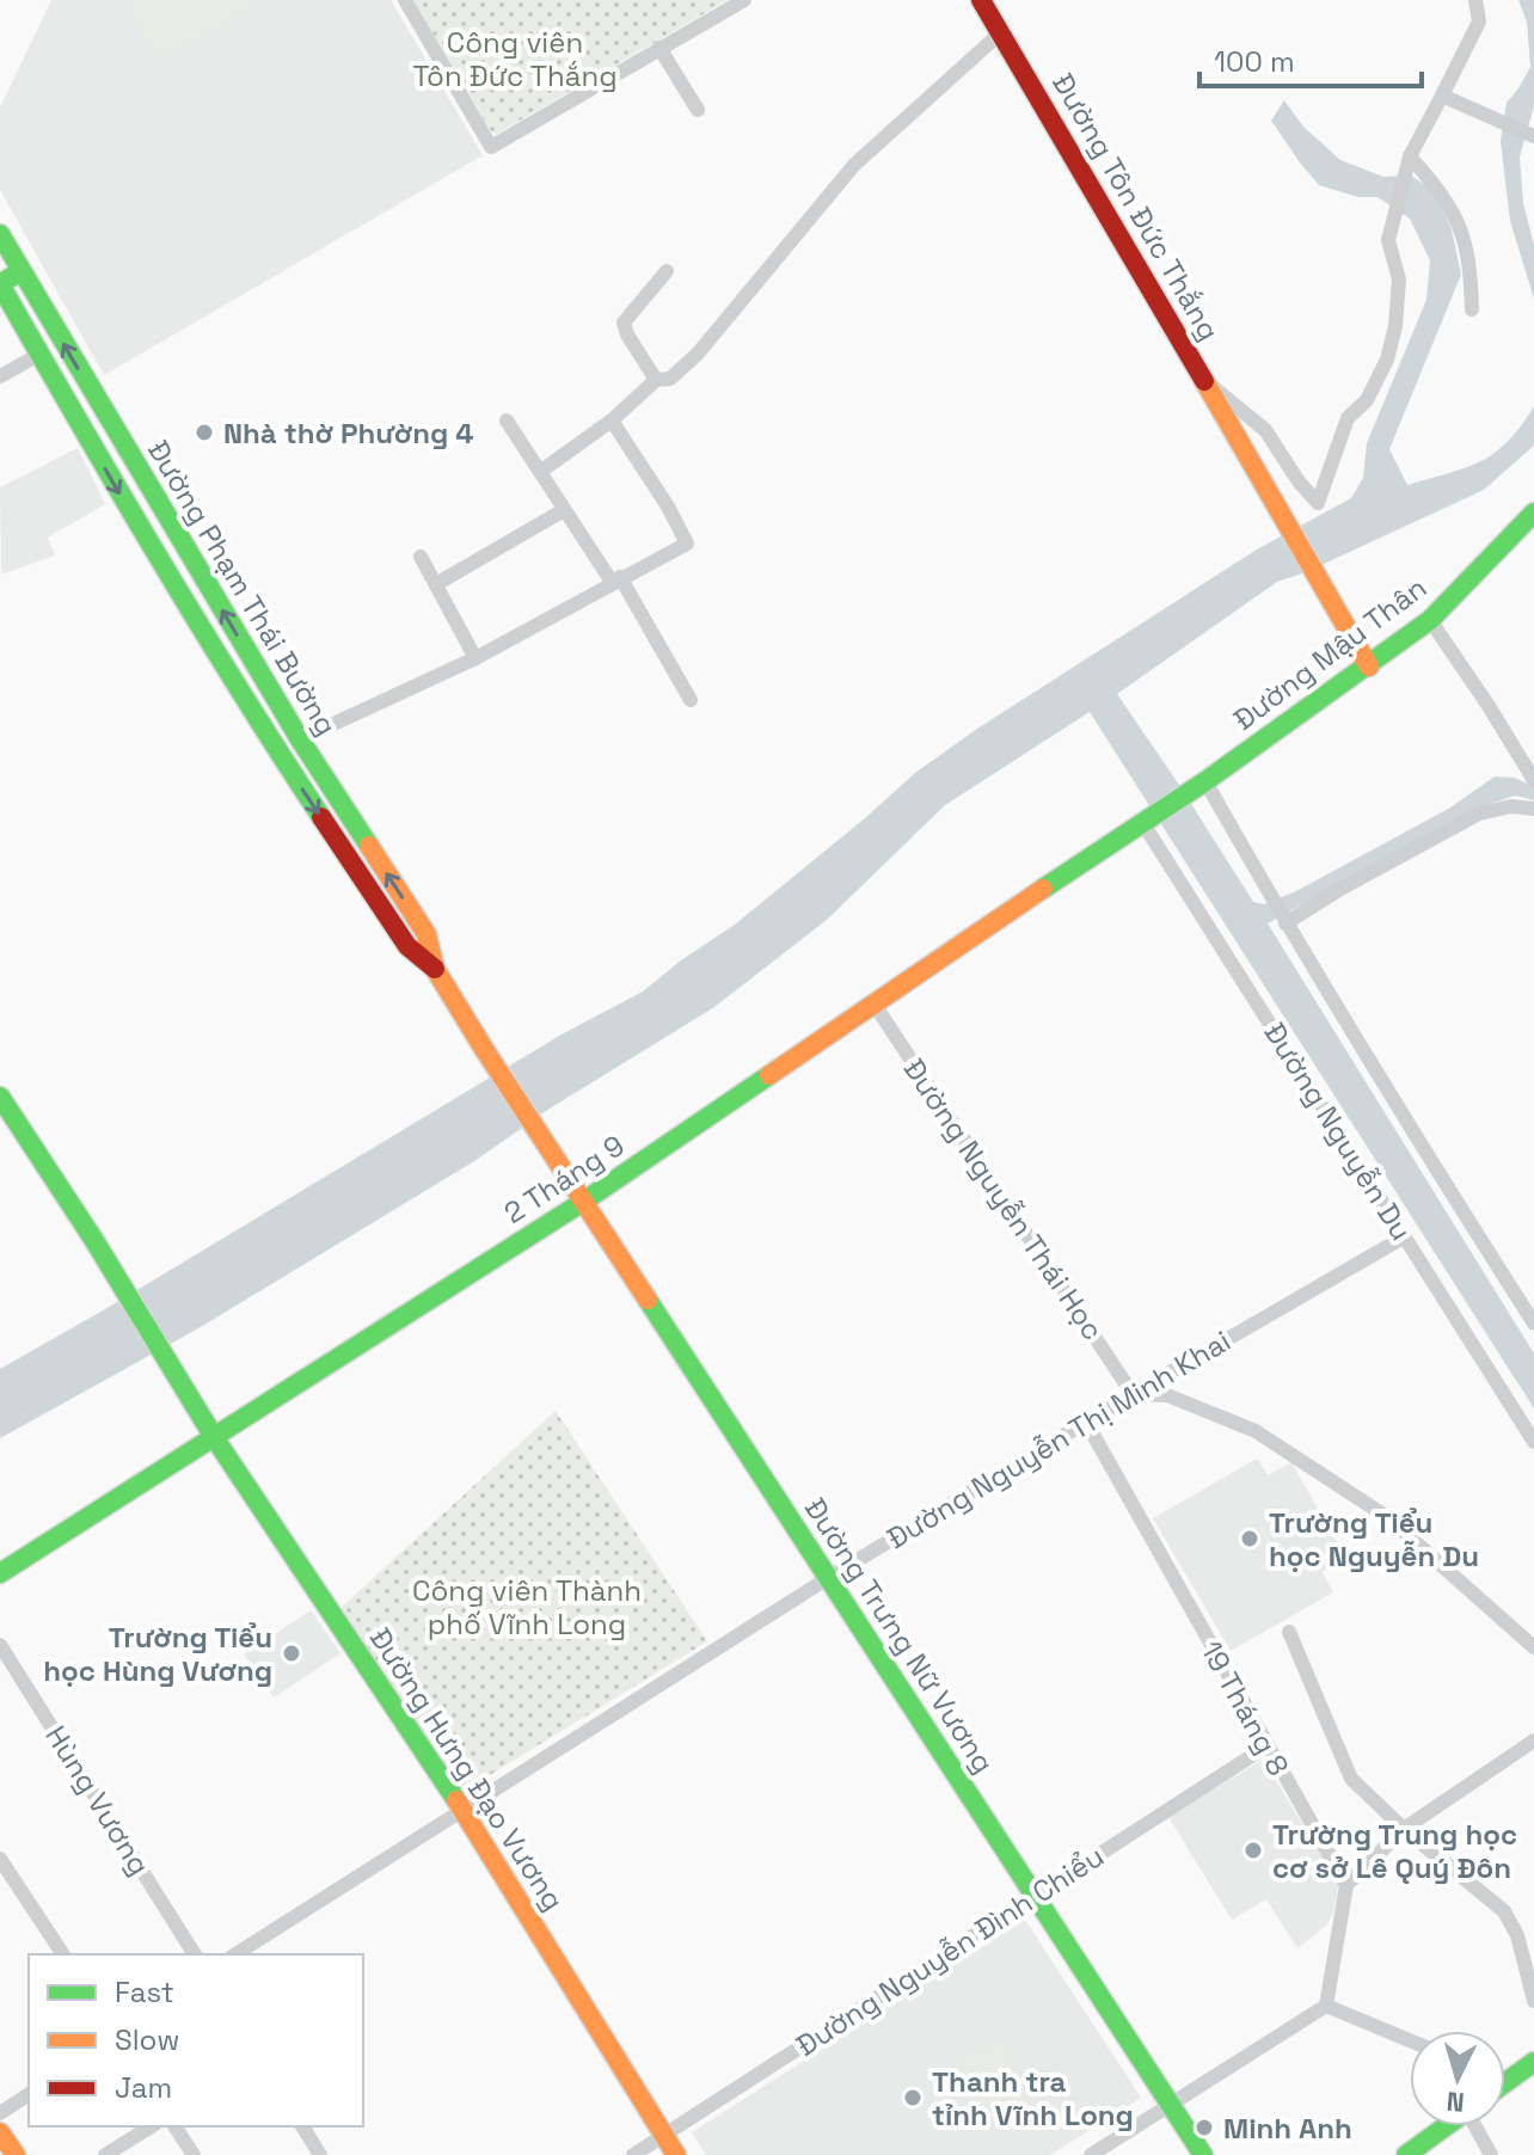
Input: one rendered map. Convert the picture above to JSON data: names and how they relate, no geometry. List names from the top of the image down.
{
  "streets": {
    "main road": [
      "Đường Tôn Đức Thắng",
      "Đường Phạm Thái Bường",
      "Đường Mậu Thân",
      "2 Tháng 9",
      "Đường Trưng Nữ Vương",
      "Đường Hưng Đạo Vương"
    ],
    "street": [
      "Đường Nguyễn Du",
      "Đường Nguyễn Thái Học",
      "Đường Nguyễn Thị Minh Khai",
      "19 Tháng 8",
      "Hùng Vương",
      "Đường Nguyễn Đình Chiểu"
    ]
  },
  "crossings": [
    ["Đường Tôn Đức Thắng", "Đường Mậu Thân"],
    ["Đường Phạm Thái Bường", "Đường Trưng Nữ Vương"],
    ["Đường Mậu Thân", "Đường Nguyễn Du"],
    ["Đường Mậu Thân", "2 Tháng 9"],
    ["Đường Nguyễn Du", "2 Tháng 9"],
    ["Đường Nguyễn Du", "Đường Nguyễn Thị Minh Khai"],
    ["2 Tháng 9", "Đường Nguyễn Thái Học"],
    ["2 Tháng 9", "Đường Trưng Nữ Vương"],
    ["2 Tháng 9", "Đường Hưng Đạo Vương"],
    ["Đường Nguyễn Thái Học", "Đường Nguyễn Thị Minh Khai"],
    ["Đường Nguyễn Thị Minh Khai", "Đường Trưng Nữ Vương"],
    ["Đường Nguyễn Thị Minh Khai", "19 Tháng 8"],
    ["Đường Nguyễn Thị Minh Khai", "Đường Hưng Đạo Vương"],
    ["Đường Trưng Nữ Vương", "Đường Nguyễn Đình Chiểu"],
    ["19 Tháng 8", "Đường Nguyễn Đình Chiểu"],
    ["Đường Hưng Đạo Vương", "Đường Nguyễn Đình Chiểu"]
  ],
  "parks": ["Công viên Tôn Đức Thắng", "Công viên Thành phố Vĩnh Long"],
  "places": [
    "Nhà thờ Phường 4",
    "Trường Tiểu học Nguyễn Du",
    "Trường Tiểu học Hùng Vương",
    "Trường Trung học cơ sở Lê Quý Đôn",
    "Thanh tra tỉnh Vĩnh Long",
    "Minh Anh"
  ],
  "legend": ["Fast", "Slow", "Jam"],
  "scale_bar": "100 m",
  "north": "bottom"
}
